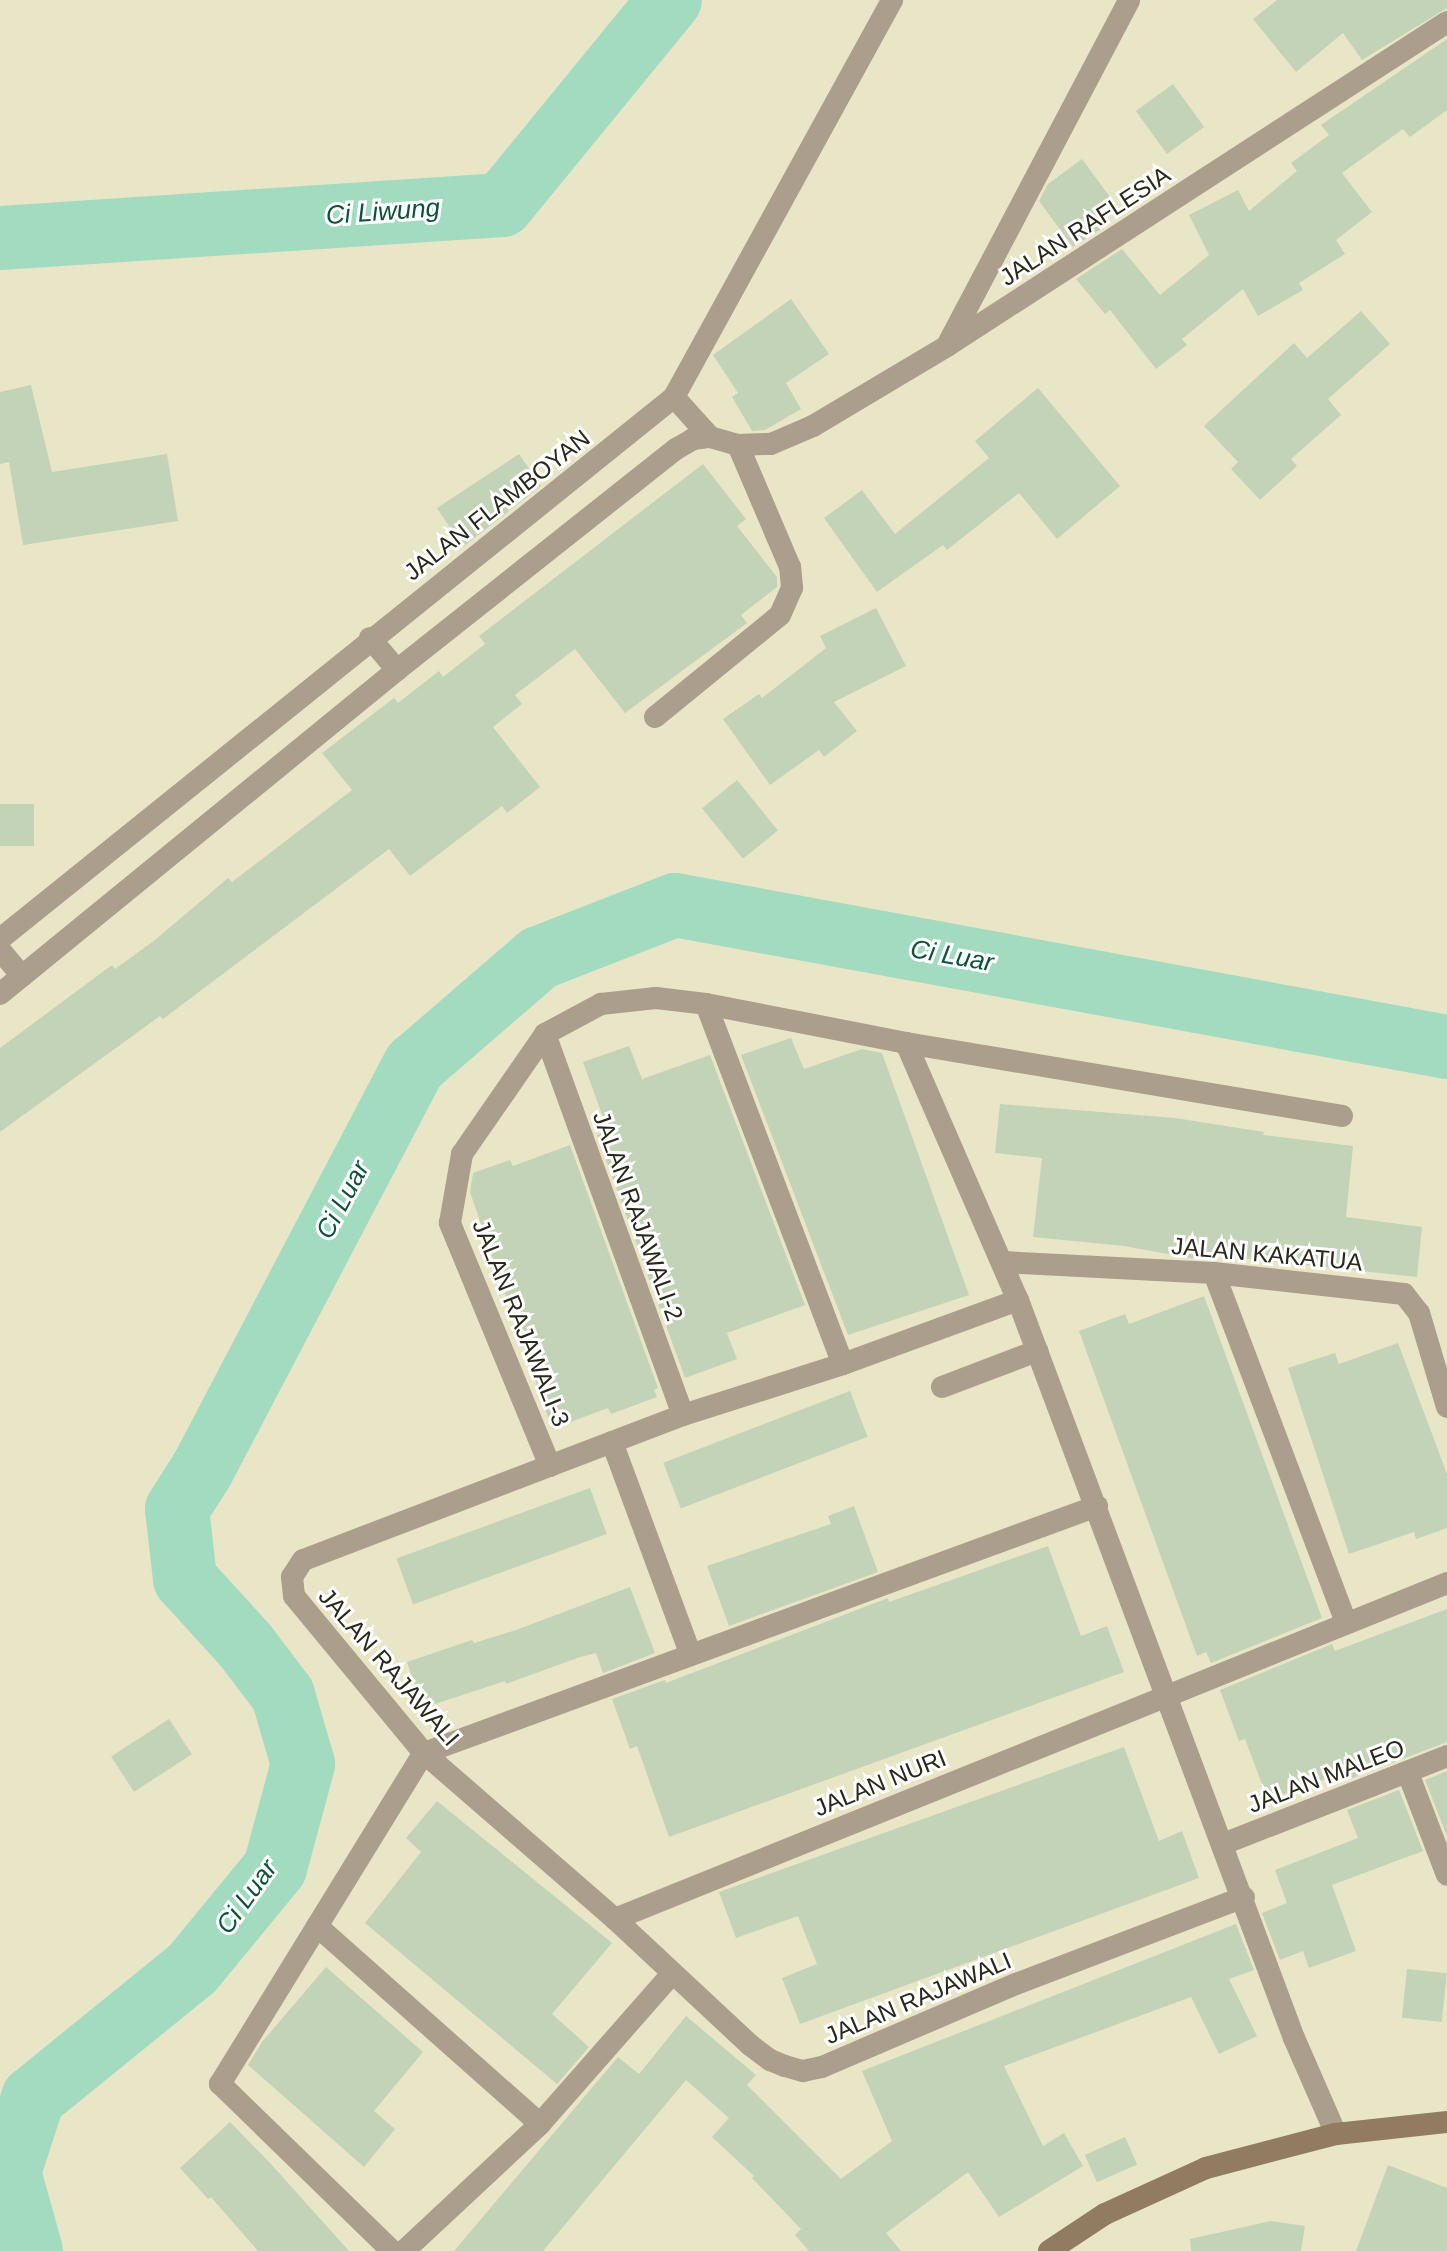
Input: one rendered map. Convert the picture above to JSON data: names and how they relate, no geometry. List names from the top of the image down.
{
  "streets": {
    "street": [
      "JALAN RAFLESIA",
      "JALAN FLAMBOYAN",
      "JALAN RAJAWALI-2",
      "JALAN KAKATUA",
      "JALAN RAJAWALI-3",
      "JALAN RAJAWALI",
      "JALAN MALEO",
      "JALAN NURI"
    ]
  },
  "crossings": [
    ["JALAN RAJAWALI-2", "JALAN RAJAWALI-3"],
    ["JALAN RAJAWALI-2", "JALAN RAJAWALI"],
    ["JALAN RAJAWALI-3", "JALAN RAJAWALI"],
    ["JALAN RAJAWALI", "JALAN NURI"]
  ],
  "water": ["Ci Liwung", "Ci Luar"]
}
